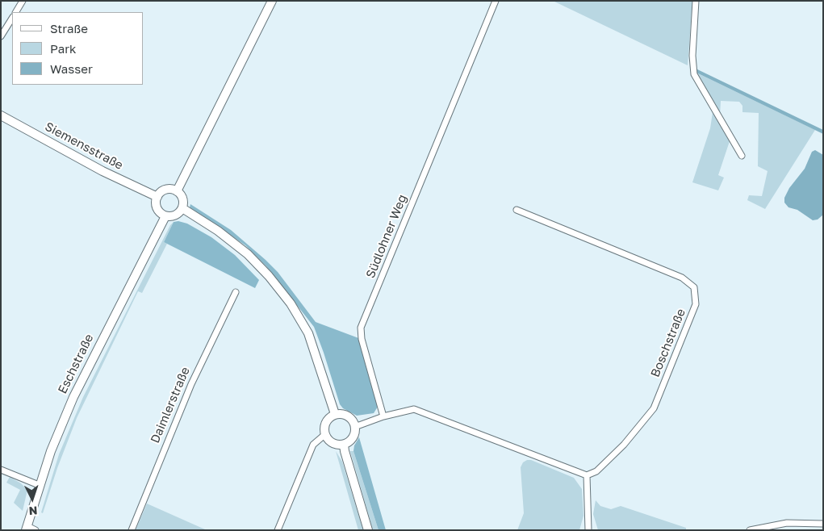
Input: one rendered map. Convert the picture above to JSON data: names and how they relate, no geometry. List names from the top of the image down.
{
  "streets": {
    "main road": ["Siemensstraße", "Eschstraße"],
    "street": ["Südlohner Weg", "Boschstraße", "Daimlerstraße"]
  },
  "crossings": [
    ["Siemensstraße", "Eschstraße"]
  ],
  "legend": ["Straße", "Park", "Wasser"],
  "north": "bottom"
}
